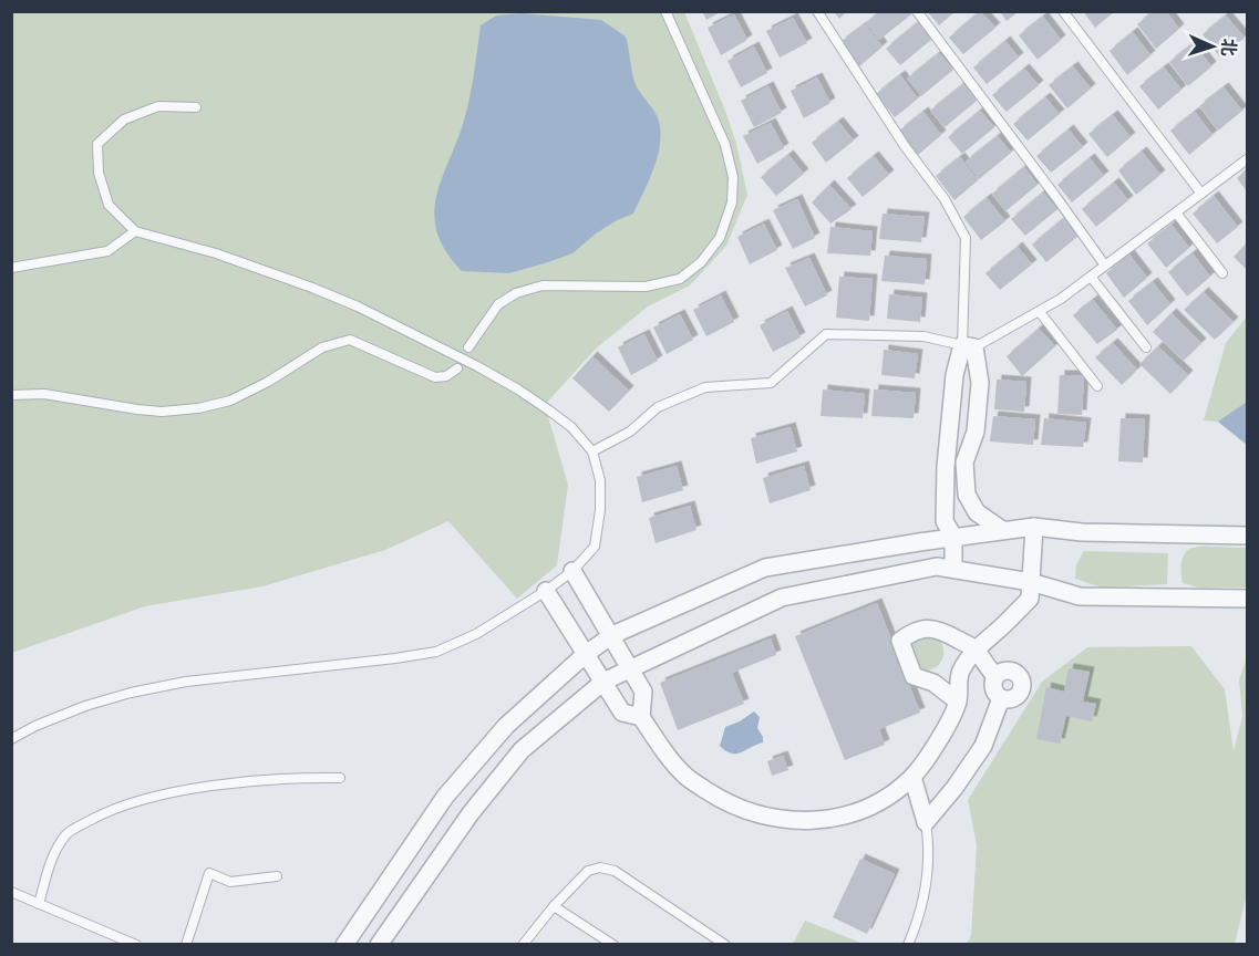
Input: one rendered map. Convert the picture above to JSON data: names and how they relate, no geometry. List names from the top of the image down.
{
  "north": "right"
}
